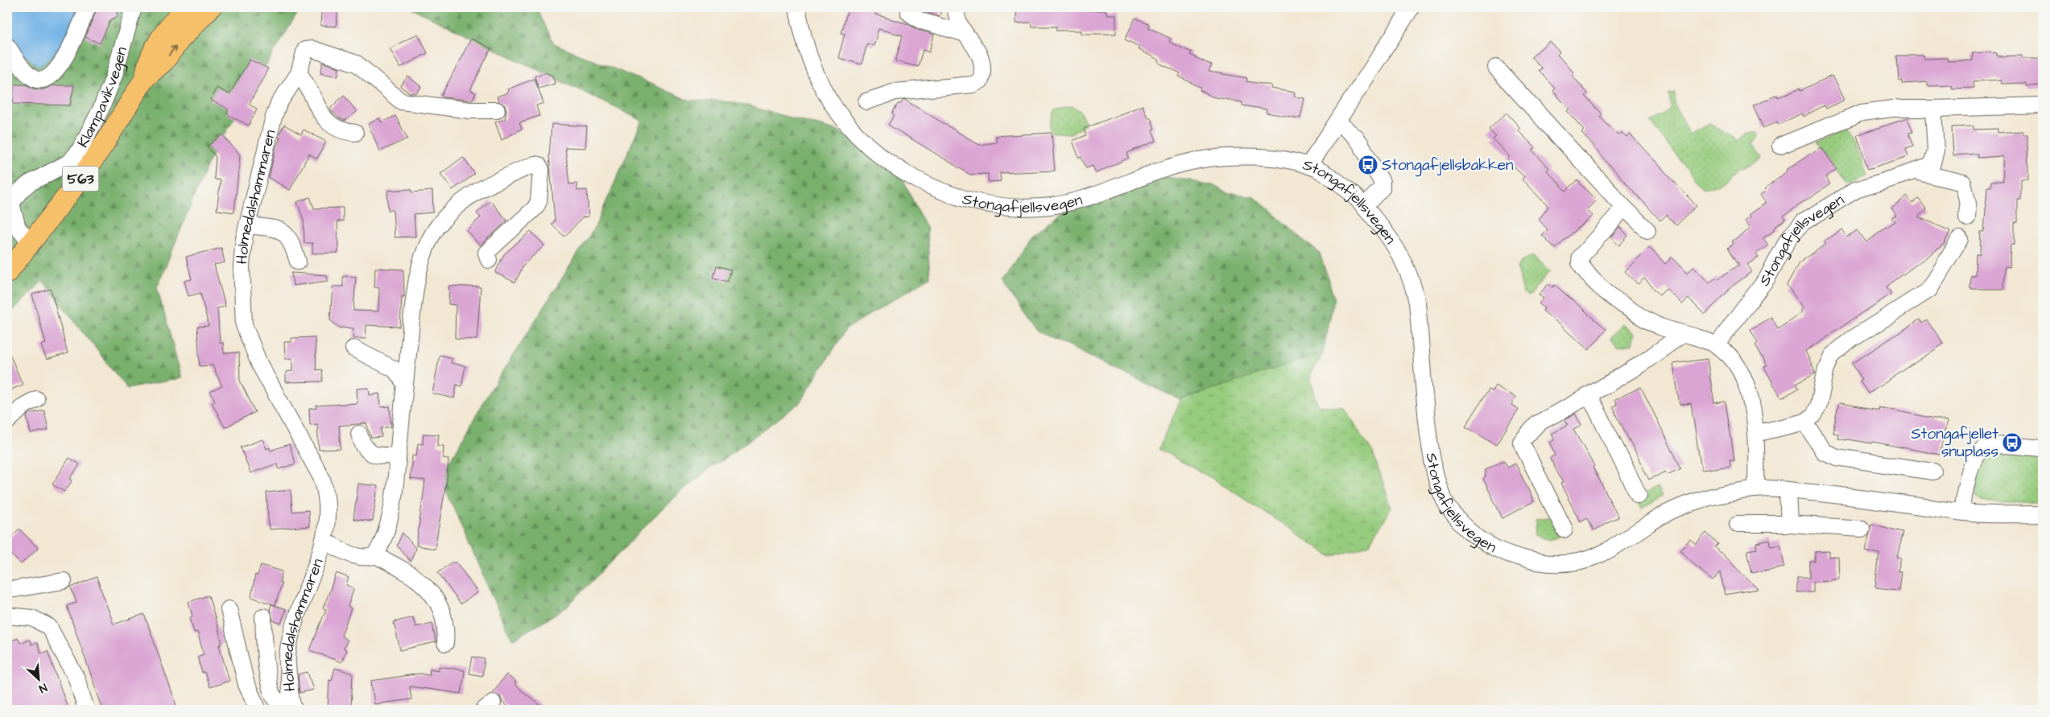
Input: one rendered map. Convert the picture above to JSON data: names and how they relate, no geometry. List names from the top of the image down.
{
  "streets": {
    "main road": ["Klampavikvegen", "563"],
    "street": ["Holmedalshammaren", "Stongafjellsvegen"]
  },
  "places": {
    "bus stop": ["Stongafjellsbakken", "Stongafjellet snuplass"]
  },
  "north": "bottom right"
}
